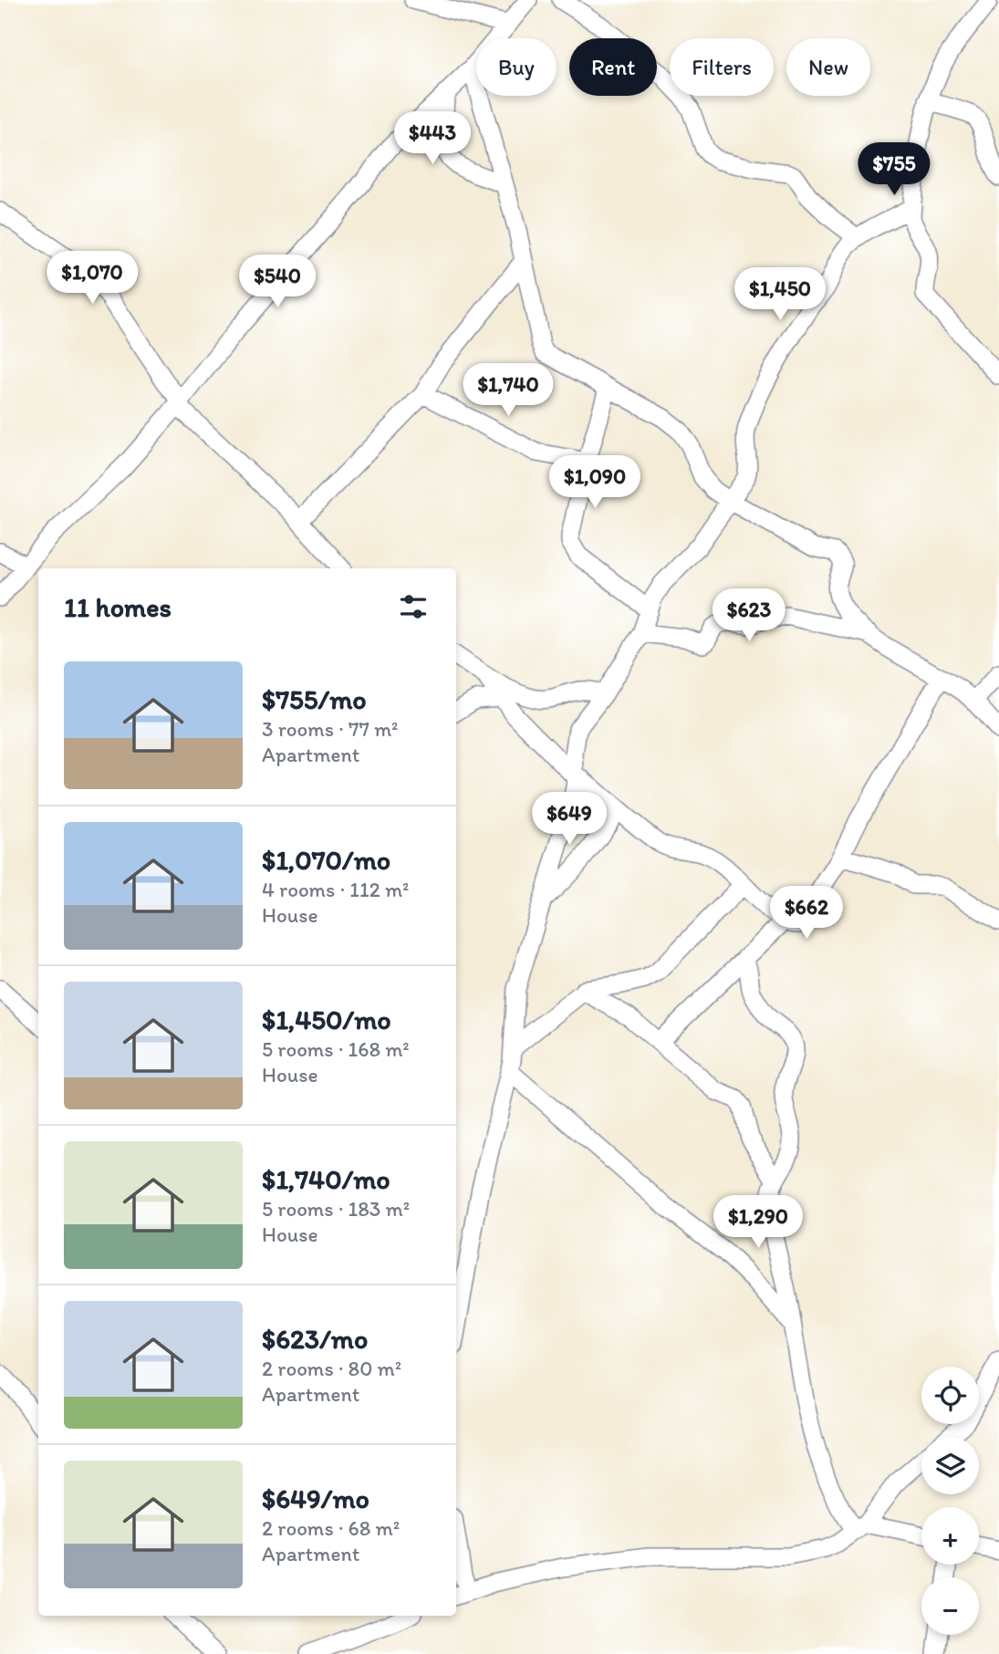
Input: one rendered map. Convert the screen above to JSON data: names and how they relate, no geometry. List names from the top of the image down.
{
  "page": {
    "chip": [
      "Buy",
      "Rent",
      "Filters",
      "New"
    ],
    "price": [
      "$443",
      "$755",
      "$1,070",
      "$540",
      "$1,450",
      "$1,740",
      "$1,090",
      "$623",
      "$649",
      "$662",
      "$1,290"
    ],
    "heading": "11 homes",
    "list": [
      {
        "name": "$755/mo",
        "note": "3 rooms · 77 m² · Apartment"
      },
      {
        "name": "$1,070/mo",
        "note": "4 rooms · 112 m² · House"
      },
      {
        "name": "$1,450/mo",
        "note": "5 rooms · 168 m² · House"
      },
      {
        "name": "$1,740/mo",
        "note": "5 rooms · 183 m² · House"
      },
      {
        "name": "$623/mo",
        "note": "2 rooms · 80 m² · Apartment"
      },
      {
        "name": "$649/mo",
        "note": "2 rooms · 68 m² · Apartment"
      }
    ],
    "map_buttons": ["+", "−"]
  }
}
